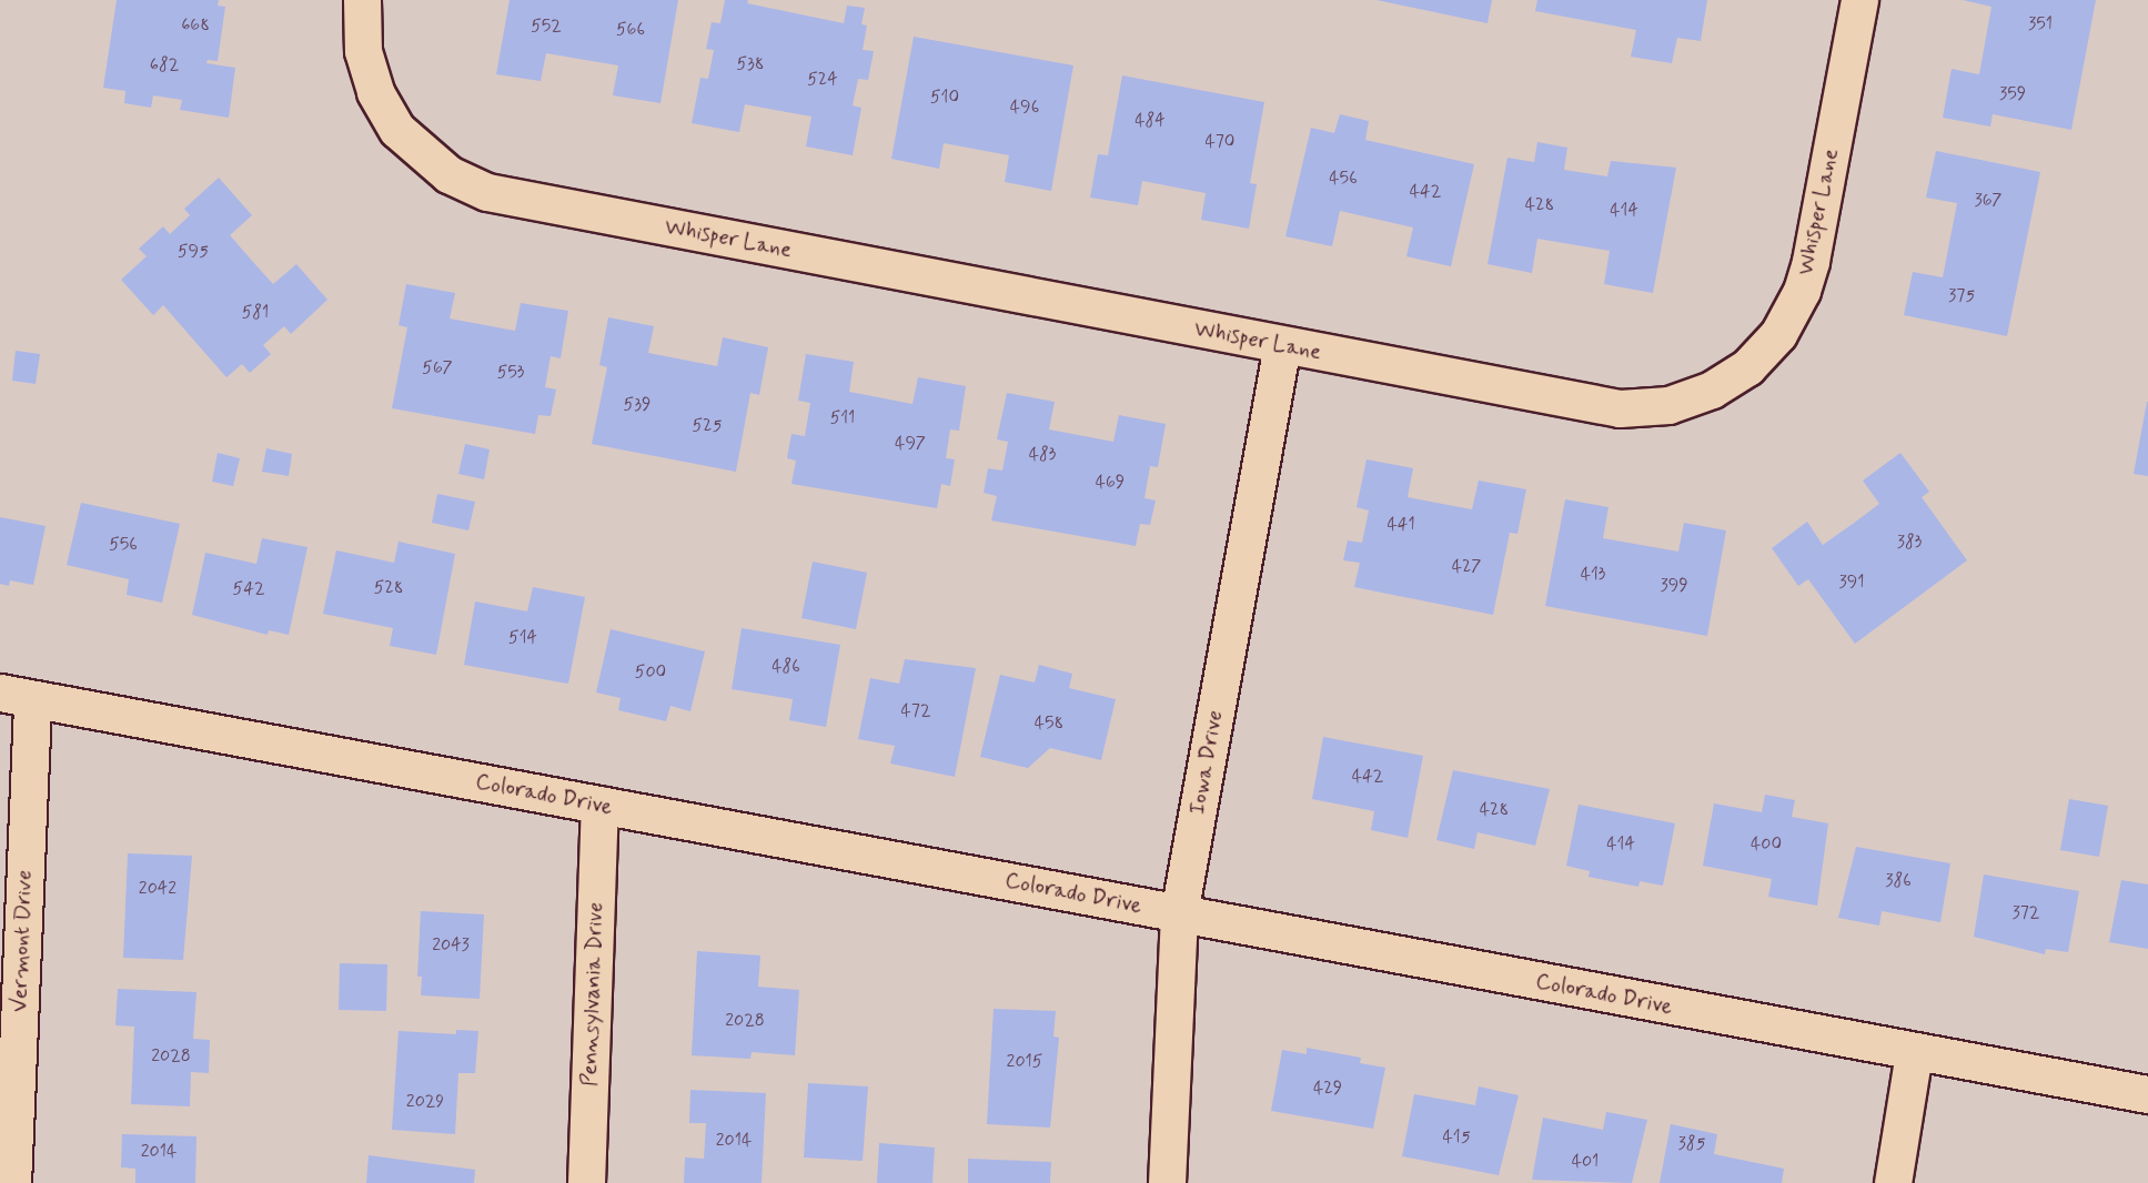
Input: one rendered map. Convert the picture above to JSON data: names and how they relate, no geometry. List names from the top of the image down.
{
  "streets": {
    "street": [
      "Whisper Lane",
      "Iowa Drive",
      "Colorado Drive",
      "Vermont Drive",
      "Pennsylvania Drive"
    ]
  },
  "crossings": [
    ["Whisper Lane", "Iowa Drive"],
    ["Iowa Drive", "Colorado Drive"],
    ["Colorado Drive", "Vermont Drive"],
    ["Colorado Drive", "Pennsylvania Drive"]
  ],
  "house_numbers": [
    "351",
    "668",
    "552",
    "566",
    "538",
    "682",
    "524",
    "359",
    "510",
    "496",
    "484",
    "470",
    "456",
    "442",
    "367",
    "428",
    "414",
    "595",
    "375",
    "581",
    "567",
    "553",
    "539",
    "511",
    "525",
    "497",
    "483",
    "469",
    "441",
    "383",
    "556",
    "427",
    "413",
    "391",
    "399",
    "528",
    "542",
    "514",
    "486",
    "500",
    "472",
    "458",
    "442",
    "428",
    "414",
    "400",
    "386",
    "2042",
    "372",
    "2043",
    "2028",
    "2028",
    "2015",
    "429",
    "2029",
    "415",
    "2014",
    "385",
    "2014",
    "401"
  ]
}
